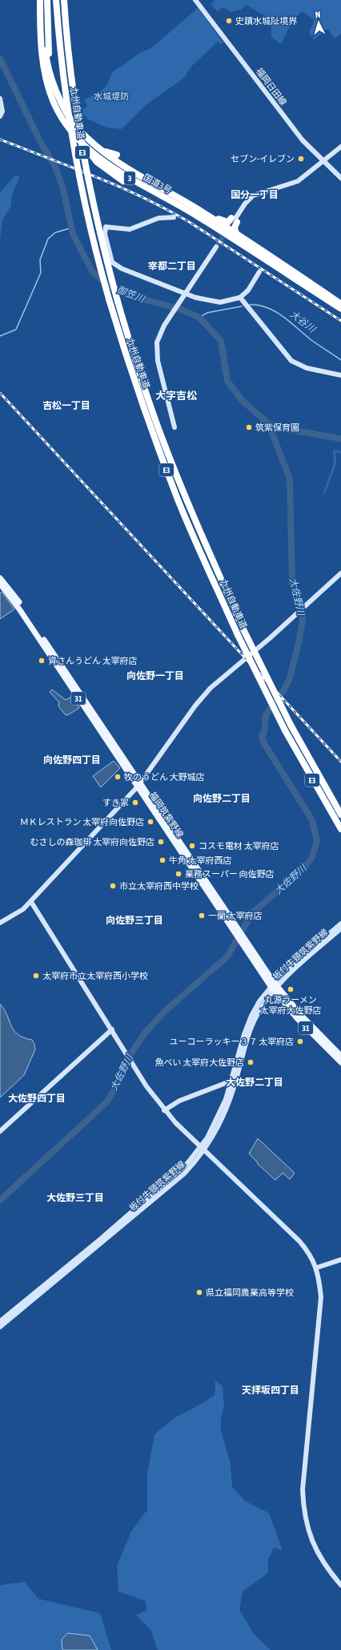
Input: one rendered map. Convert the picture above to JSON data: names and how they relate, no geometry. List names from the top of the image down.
{
  "streets": {
    "highway": [
      "九州自動車道",
      "E3",
      "3",
      "国道3号"
    ],
    "main road": ["31", "福岡筑紫野線"],
    "street": ["福岡日田線", "板付牛頸筑紫野線"]
  },
  "crossings": [
    ["3", "国道3号"],
    ["福岡筑紫野線", "板付牛頸筑紫野線"]
  ],
  "districts": [
    "国分一丁目",
    "宰都二丁目",
    "大字吉松",
    "吉松一丁目",
    "向佐野一丁目",
    "向佐野四丁目",
    "向佐野二丁目",
    "向佐野三丁目",
    "大佐野二丁目",
    "大佐野四丁目",
    "大佐野三丁目",
    "天拝坂四丁目"
  ],
  "water": ["御笠川", "大谷川", "大佐野川"],
  "parks": ["水城堤防"],
  "places": [
    "史蹟水城阯境界",
    "セブン-イレブン",
    "筑紫保育園",
    "資さんうどん 太宰府店",
    "牧のうどん 大野城店",
    "すき家",
    "ＭＫレストラン 太宰府向佐野店",
    "むさしの森珈琲 太宰府向佐野店",
    "コスモ電材 太宰府店",
    "牛角 太宰府西店",
    "業務スーパー 向佐野店",
    "市立太宰府西中学校",
    "一蘭 太宰府店",
    "太宰府市立太宰府西小学校",
    "丸源ラーメン 太宰府大佐野店",
    "ユーコーラッキー３７ 太宰府店",
    "魚べい 太宰府大佐野店",
    "県立福岡農業高等学校"
  ],
  "north": "top"
}
